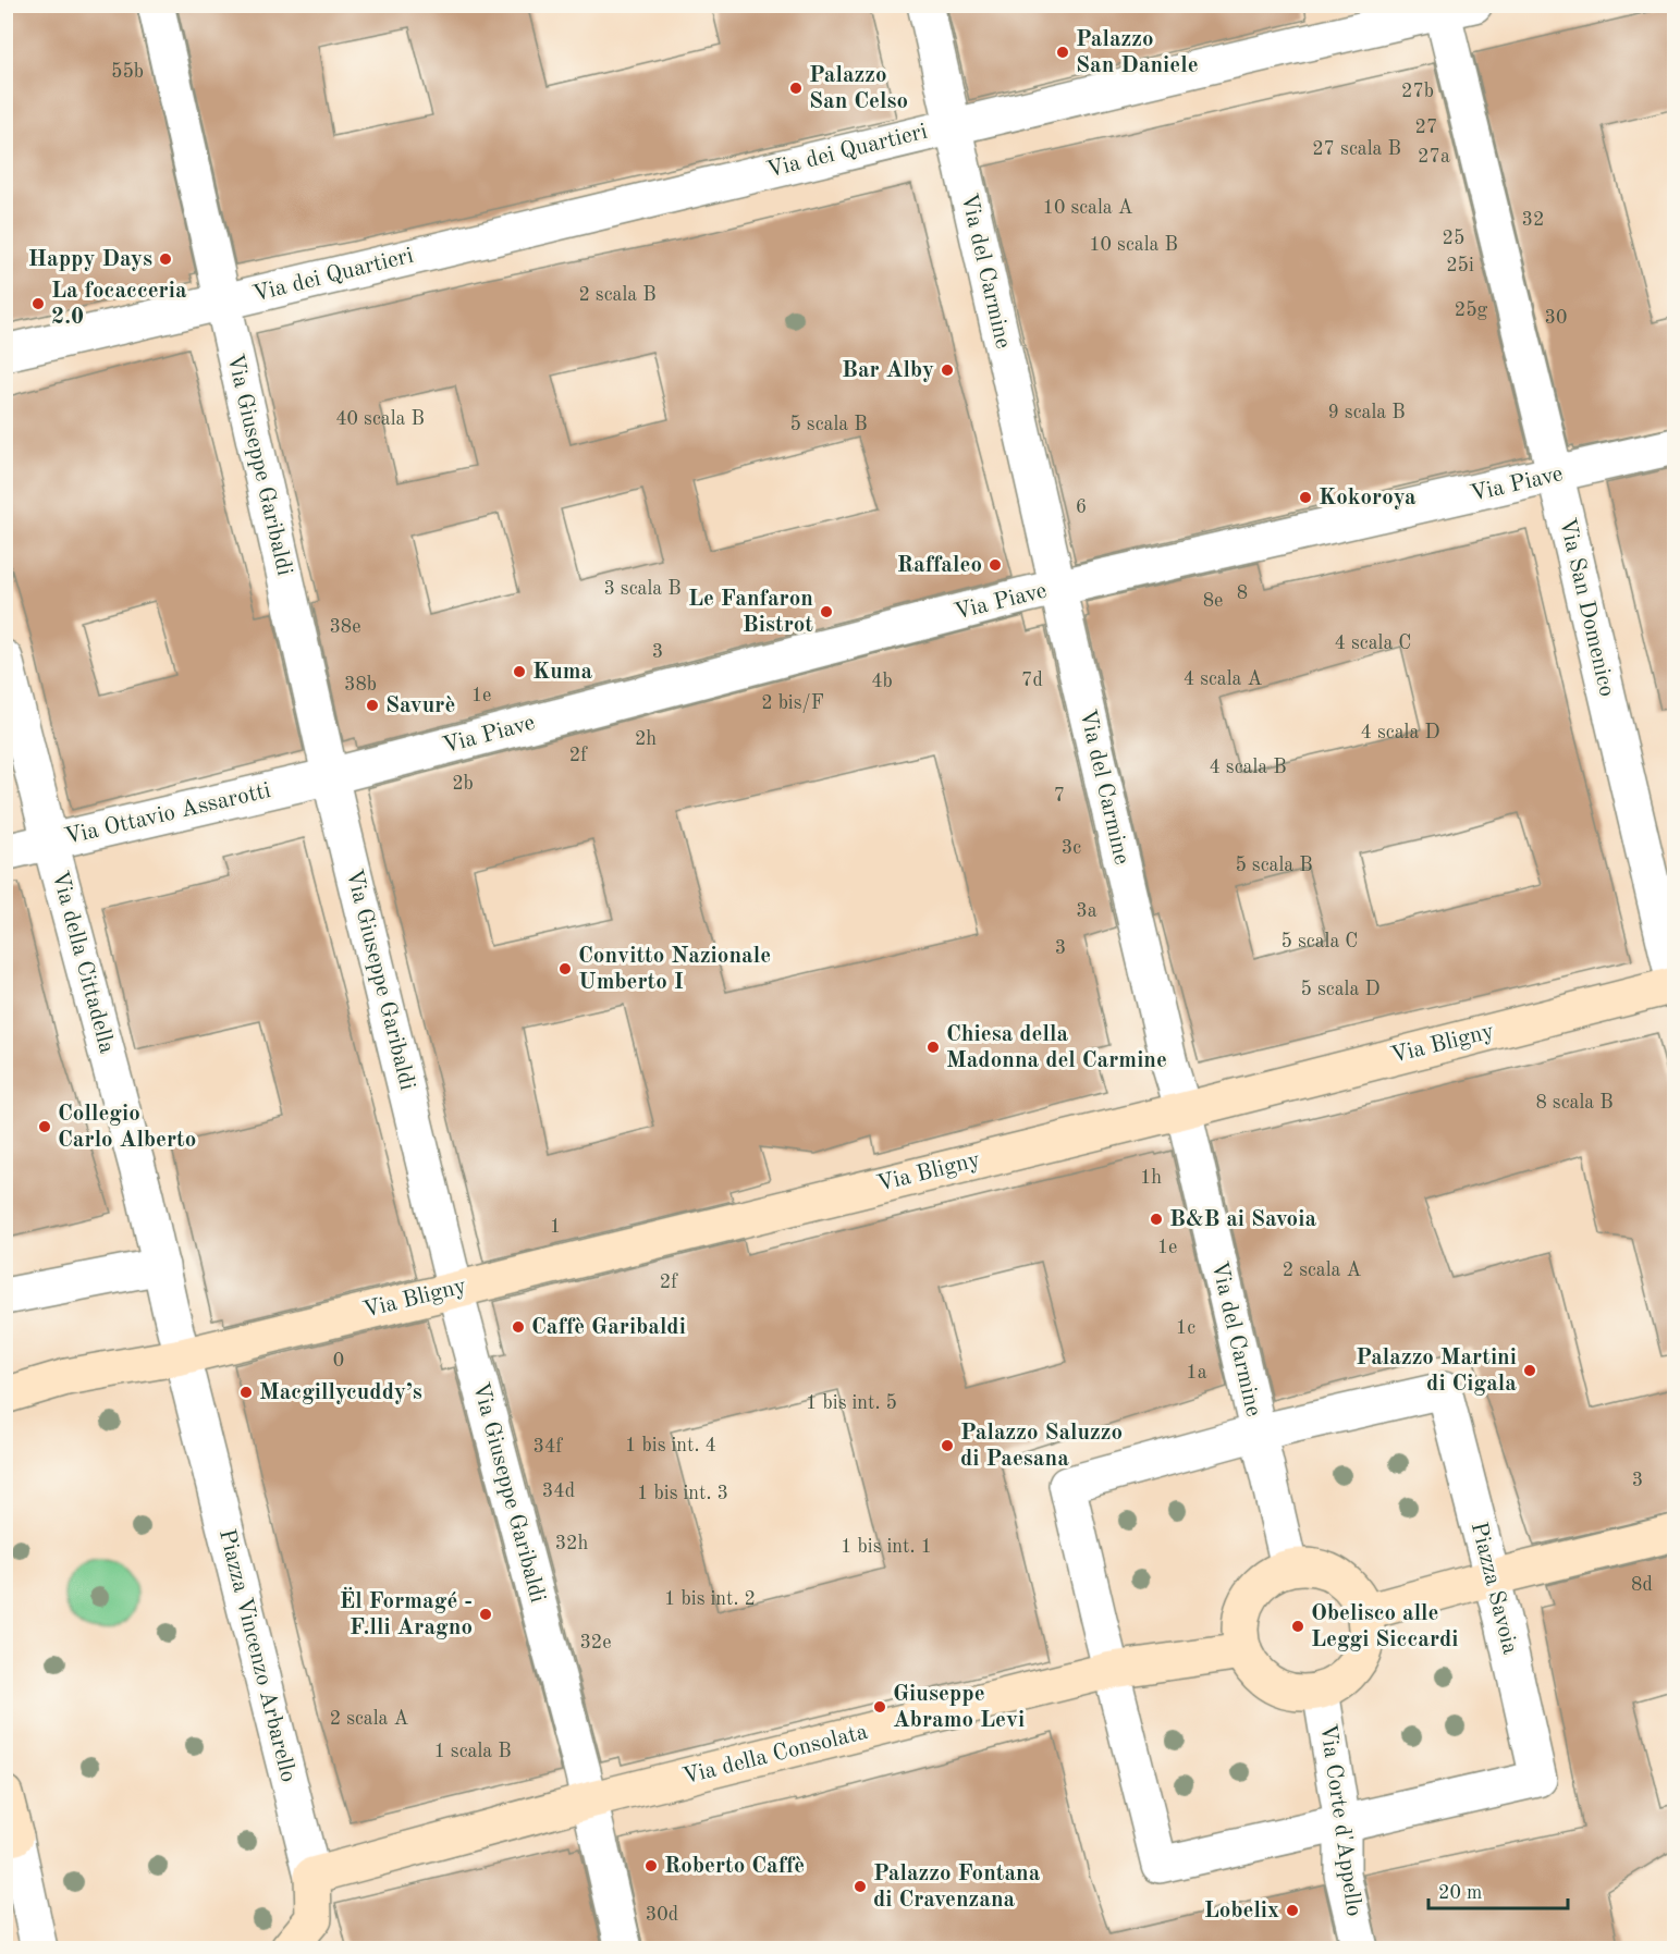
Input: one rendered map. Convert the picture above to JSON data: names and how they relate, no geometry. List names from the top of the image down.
{
  "streets": {
    "street": [
      "Via dei Quartieri",
      "Via del Carmine",
      "Via Giuseppe Garibaldi",
      "Via Piave",
      "Via San Domenico",
      "Via Ottavio Assarotti",
      "Via della Cittadella",
      "Via Bligny",
      "Piazza Savoia",
      "Piazza Vincenzo Arbarello",
      "Via della Consolata",
      "Via Corte d'Appello"
    ]
  },
  "crossings": [
    ["Via dei Quartieri", "Via del Carmine"],
    ["Via dei Quartieri", "Via Giuseppe Garibaldi"],
    ["Via dei Quartieri", "Via San Domenico"],
    ["Via del Carmine", "Via Piave"],
    ["Via del Carmine", "Via Bligny"],
    ["Via del Carmine", "Piazza Savoia"],
    ["Via del Carmine", "Via della Consolata"],
    ["Via del Carmine", "Via Corte d'Appello"],
    ["Via Giuseppe Garibaldi", "Via Piave"],
    ["Via Giuseppe Garibaldi", "Via Ottavio Assarotti"],
    ["Via Giuseppe Garibaldi", "Via Bligny"],
    ["Via Giuseppe Garibaldi", "Via della Consolata"],
    ["Via Piave", "Via San Domenico"],
    ["Via Piave", "Via Ottavio Assarotti"],
    ["Via San Domenico", "Via Bligny"],
    ["Via Ottavio Assarotti", "Via della Cittadella"],
    ["Via della Cittadella", "Piazza Vincenzo Arbarello"],
    ["Via Bligny", "Piazza Vincenzo Arbarello"],
    ["Piazza Savoia", "Via della Consolata"],
    ["Piazza Savoia", "Via Corte d'Appello"],
    ["Piazza Vincenzo Arbarello", "Via della Consolata"],
    ["Via della Consolata", "Via Corte d'Appello"]
  ],
  "places": [
    "Palazzo San Daniele",
    "Palazzo San Celso",
    "Happy Days",
    "La focacceria 2.0",
    "Bar Alby",
    "Kokoroya",
    "Raffaleo",
    "Le Fanfaron Bistrot",
    "Kuma",
    "Savurè",
    "Convitto Nazionale Umberto I",
    "Chiesa della Madonna del Carmine",
    "Collegio Carlo Alberto",
    "B&B ai Savoia",
    "Caffè Garibaldi",
    "Palazzo Martini di Cigala",
    "Macgillycuddy’s",
    "Palazzo Saluzzo di Paesana",
    "Ël Formagé - F.lli Aragno",
    "Obelisco alle Leggi Siccardi",
    "Giuseppe Abramo Levi",
    "Roberto Caffè",
    "Palazzo Fontana di Cravenzana",
    "Lobelix"
  ],
  "house_numbers": [
    "55b",
    "27b",
    "27",
    "27 scala B",
    "27a",
    "10 scala A",
    "32",
    "25",
    "10 scala B",
    "25i",
    "2 scala B",
    "25g",
    "30",
    "9 scala B",
    "40 scala B",
    "5 scala B",
    "6",
    "3 scala B",
    "8",
    "8e",
    "38e",
    "4 scala C",
    "3",
    "4 scala A",
    "7d",
    "4b",
    "38b",
    "1e",
    "2 bis/F",
    "4 scala D",
    "2h",
    "2f",
    "4 scala B",
    "2b",
    "7",
    "3c",
    "5 scala B",
    "3a",
    "5 scala C",
    "3",
    "5 scala D",
    "8 scala B",
    "1h",
    "1",
    "1e",
    "2 scala A",
    "2f",
    "1c",
    "0",
    "1a",
    "1 bis int. 5",
    "1 bis int. 4",
    "34f",
    "3",
    "34d",
    "1 bis int. 3",
    "32h",
    "1 bis int. 1",
    "8d",
    "1 bis int. 2",
    "32e",
    "2 scala A",
    "1 scala B",
    "30d"
  ],
  "scale_bar": "20 m"
}
